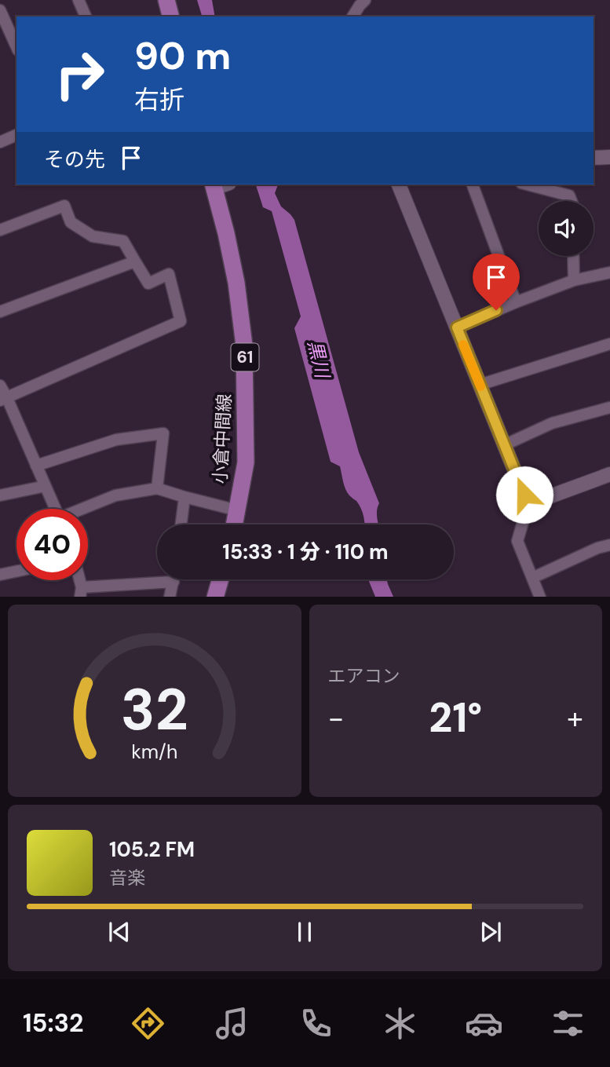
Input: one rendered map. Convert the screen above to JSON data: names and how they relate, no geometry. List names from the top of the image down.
{
  "streets": {
    "main road": ["61", "小倉中間線"]
  },
  "water": ["黒川"],
  "page": {
    "turn": ["90 m", "右折"],
    "then": "その先",
    "limit": "40",
    "trip": "15:33 · 1 分 · 110 m",
    "tile": "エアコン",
    "heat": ["−", "21°", "+"],
    "song": ["105.2 FM", "音楽"],
    "tabs": "15:32",
    "gauge": ["32", "km/h"]
  }
}
